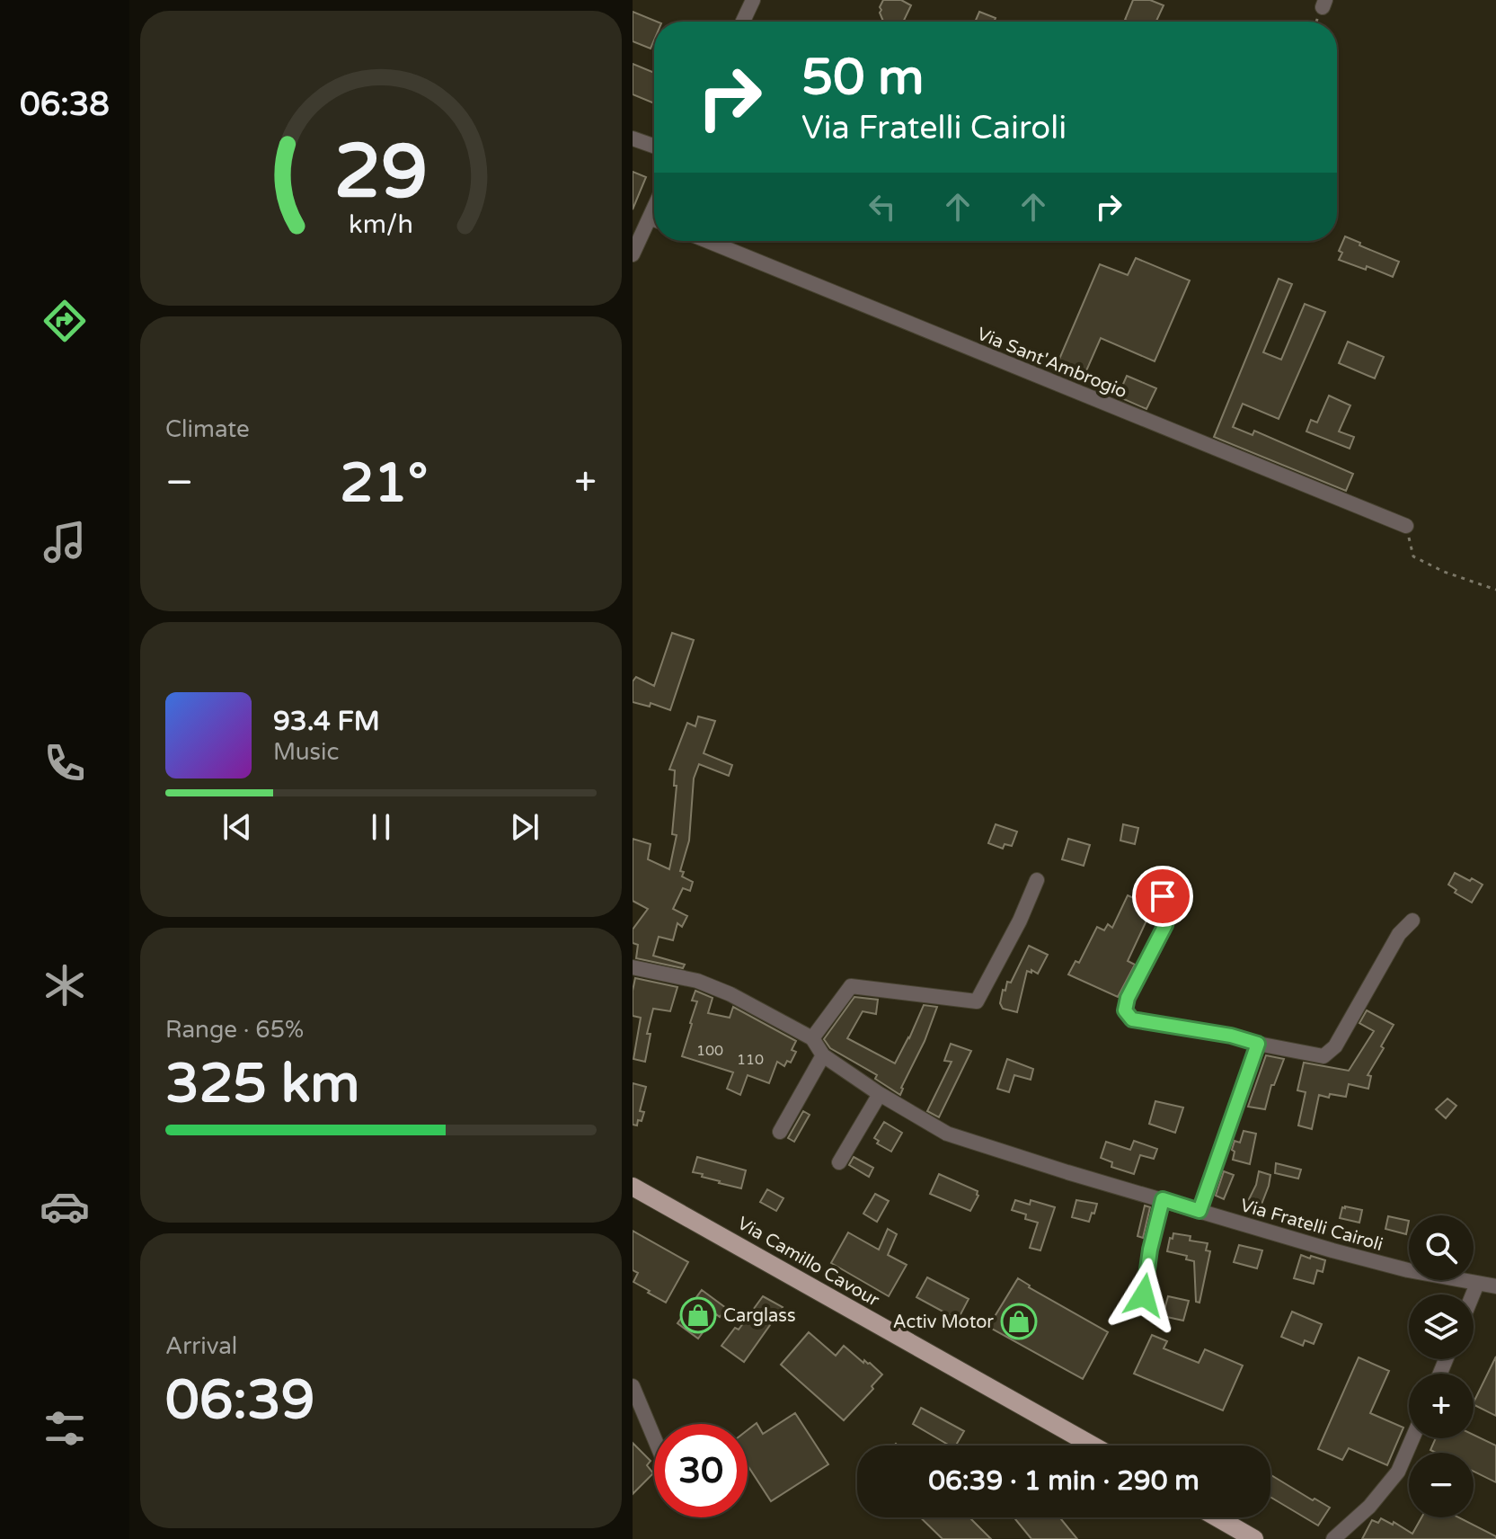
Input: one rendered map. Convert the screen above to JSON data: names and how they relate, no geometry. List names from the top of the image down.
{
  "streets": {
    "main road": ["Via Camillo Cavour"],
    "street": ["Via Sant'Ambrogio", "Via Fratelli Cairoli"]
  },
  "places": {
    "shop": ["Carglass", "Activ Motor"]
  },
  "house_numbers": ["100", "110"],
  "page": {
    "tabs": "06:38",
    "turn": ["50 m", "Via Fratelli Cairoli"],
    "tile": [
      "Climate",
      ["Range · 65%", "325 km"],
      ["Arrival", "06:39"]
    ],
    "heat": ["−", "21°", "+"],
    "song": ["93.4 FM", "Music"],
    "map_buttons": ["+", "−"],
    "limit": "30",
    "trip": "06:39 · 1 min · 290 m",
    "gauge": ["29", "km/h"]
  }
}
